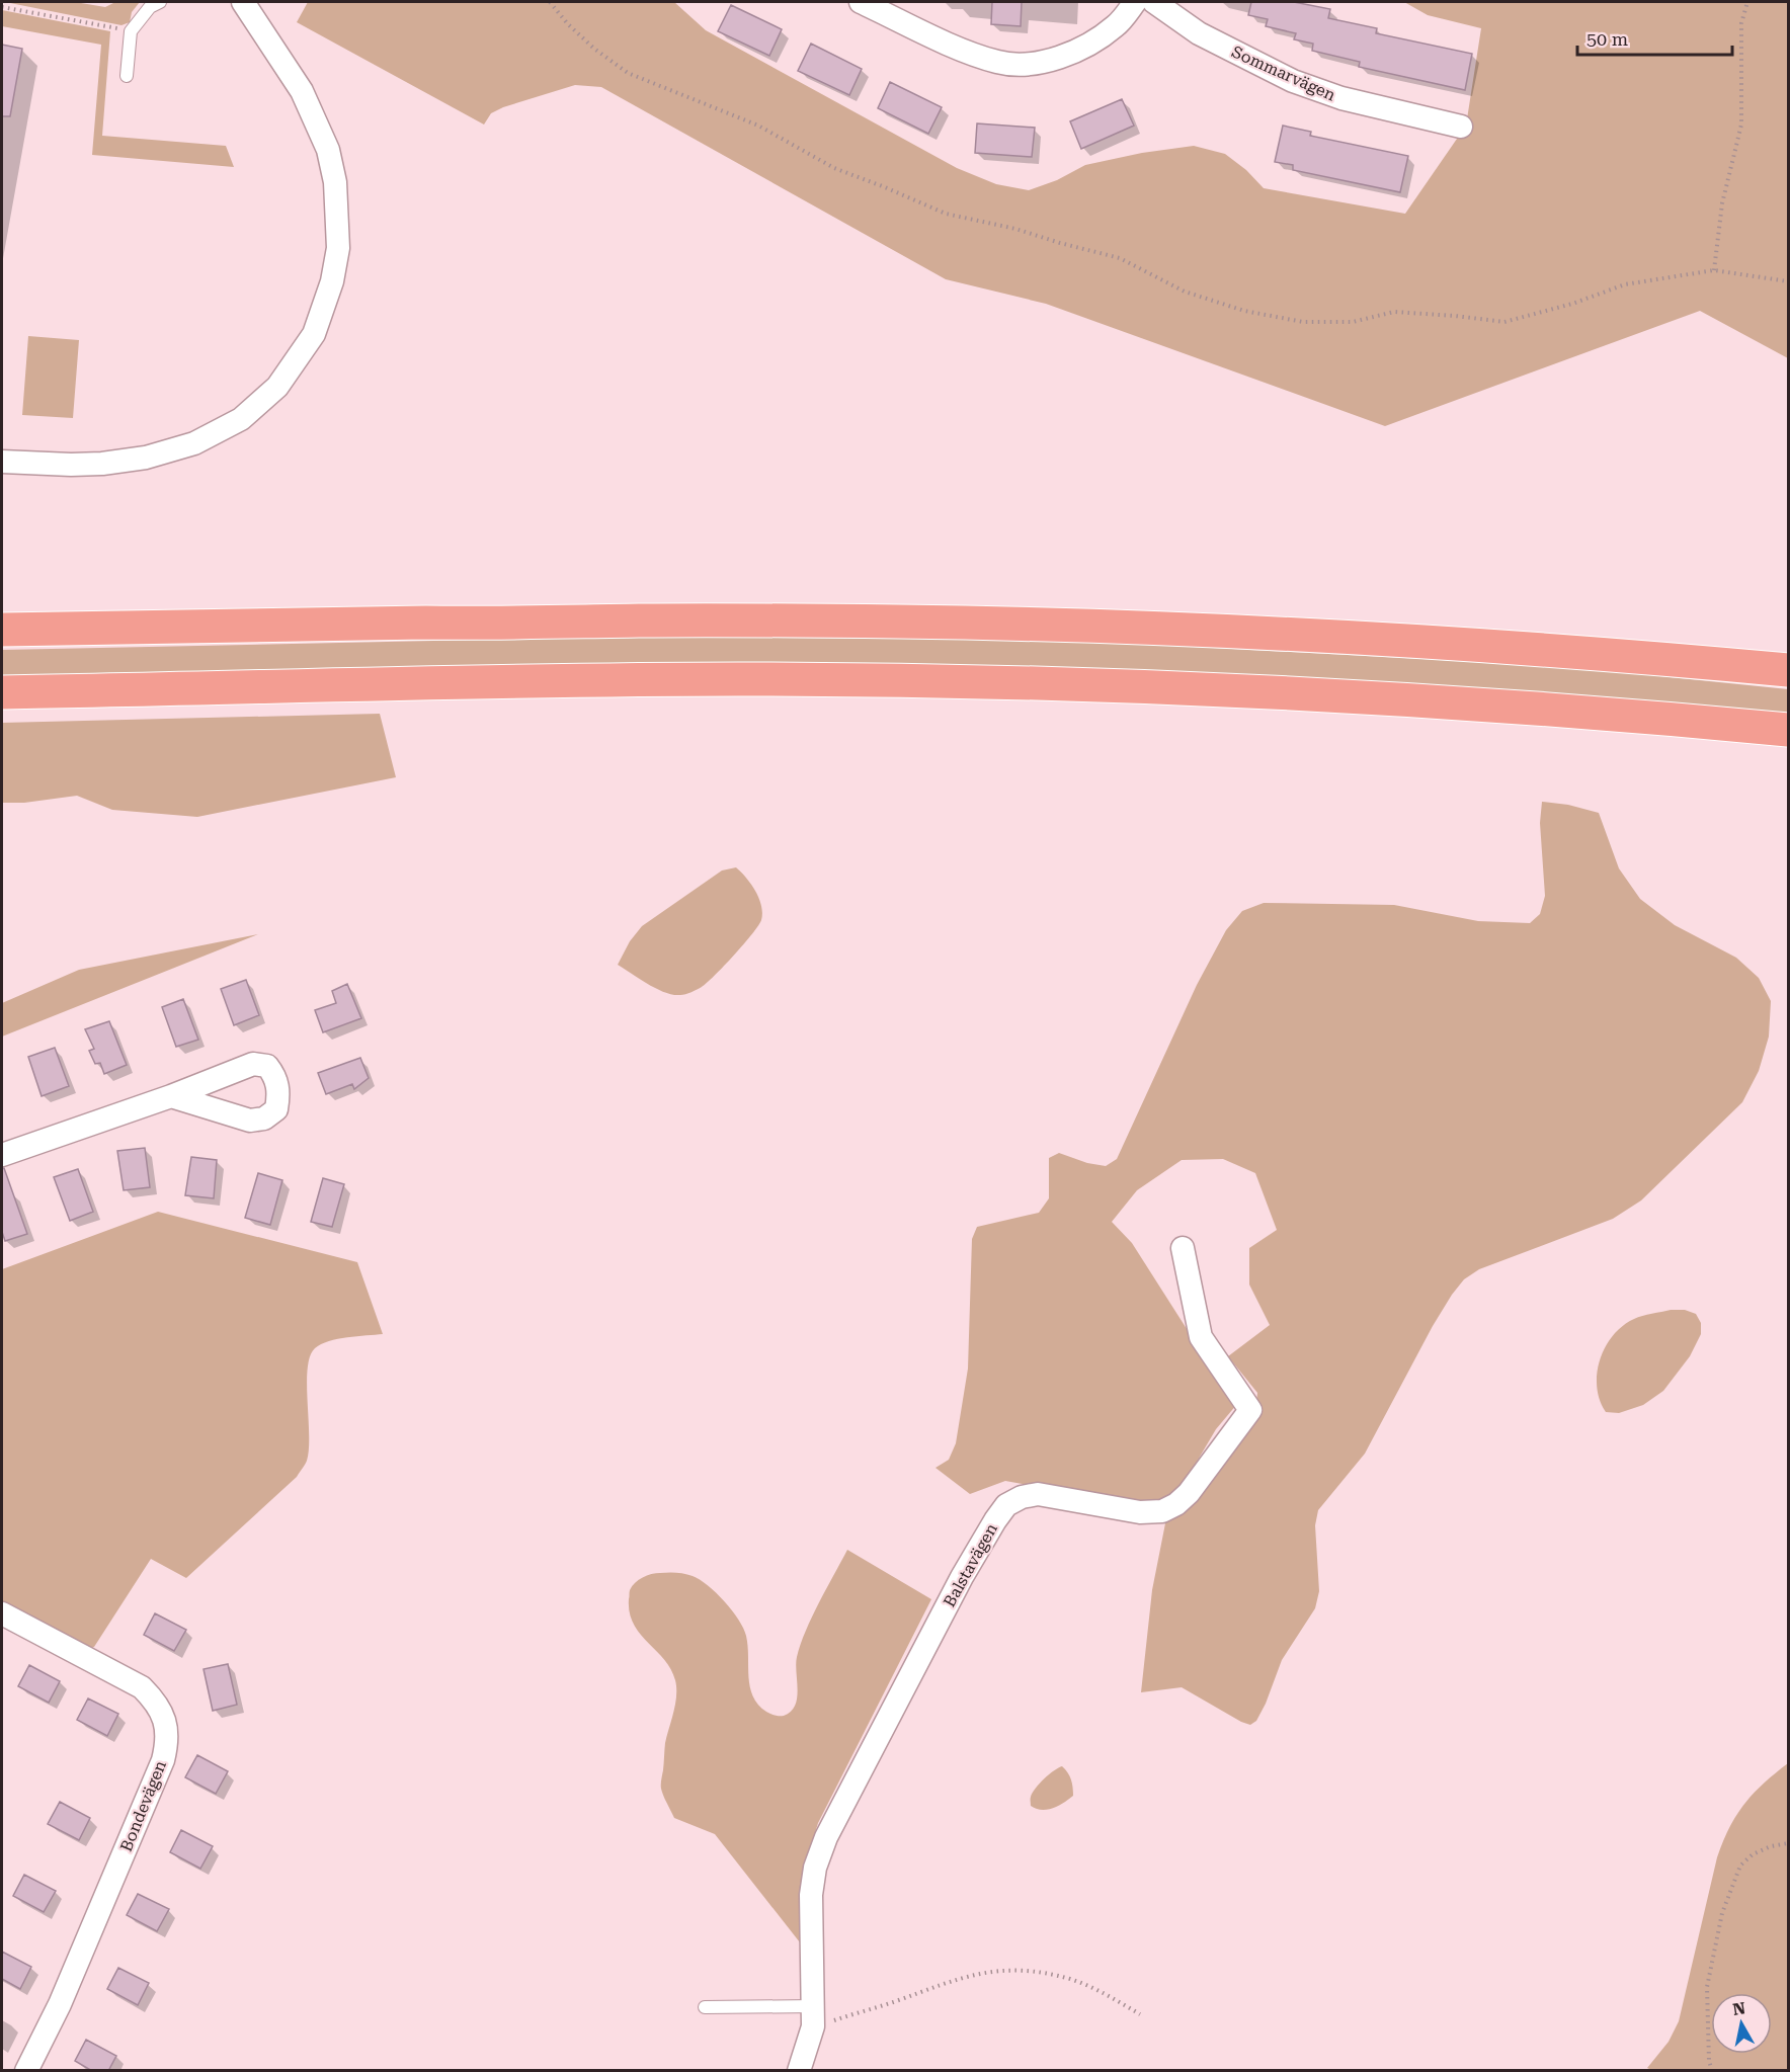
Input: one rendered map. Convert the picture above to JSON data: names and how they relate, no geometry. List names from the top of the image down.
{
  "streets": {
    "street": ["Sommarvägen", "Balstavägen", "Bondevägen"]
  },
  "scale_bar": "50 m",
  "north": "top"
}
